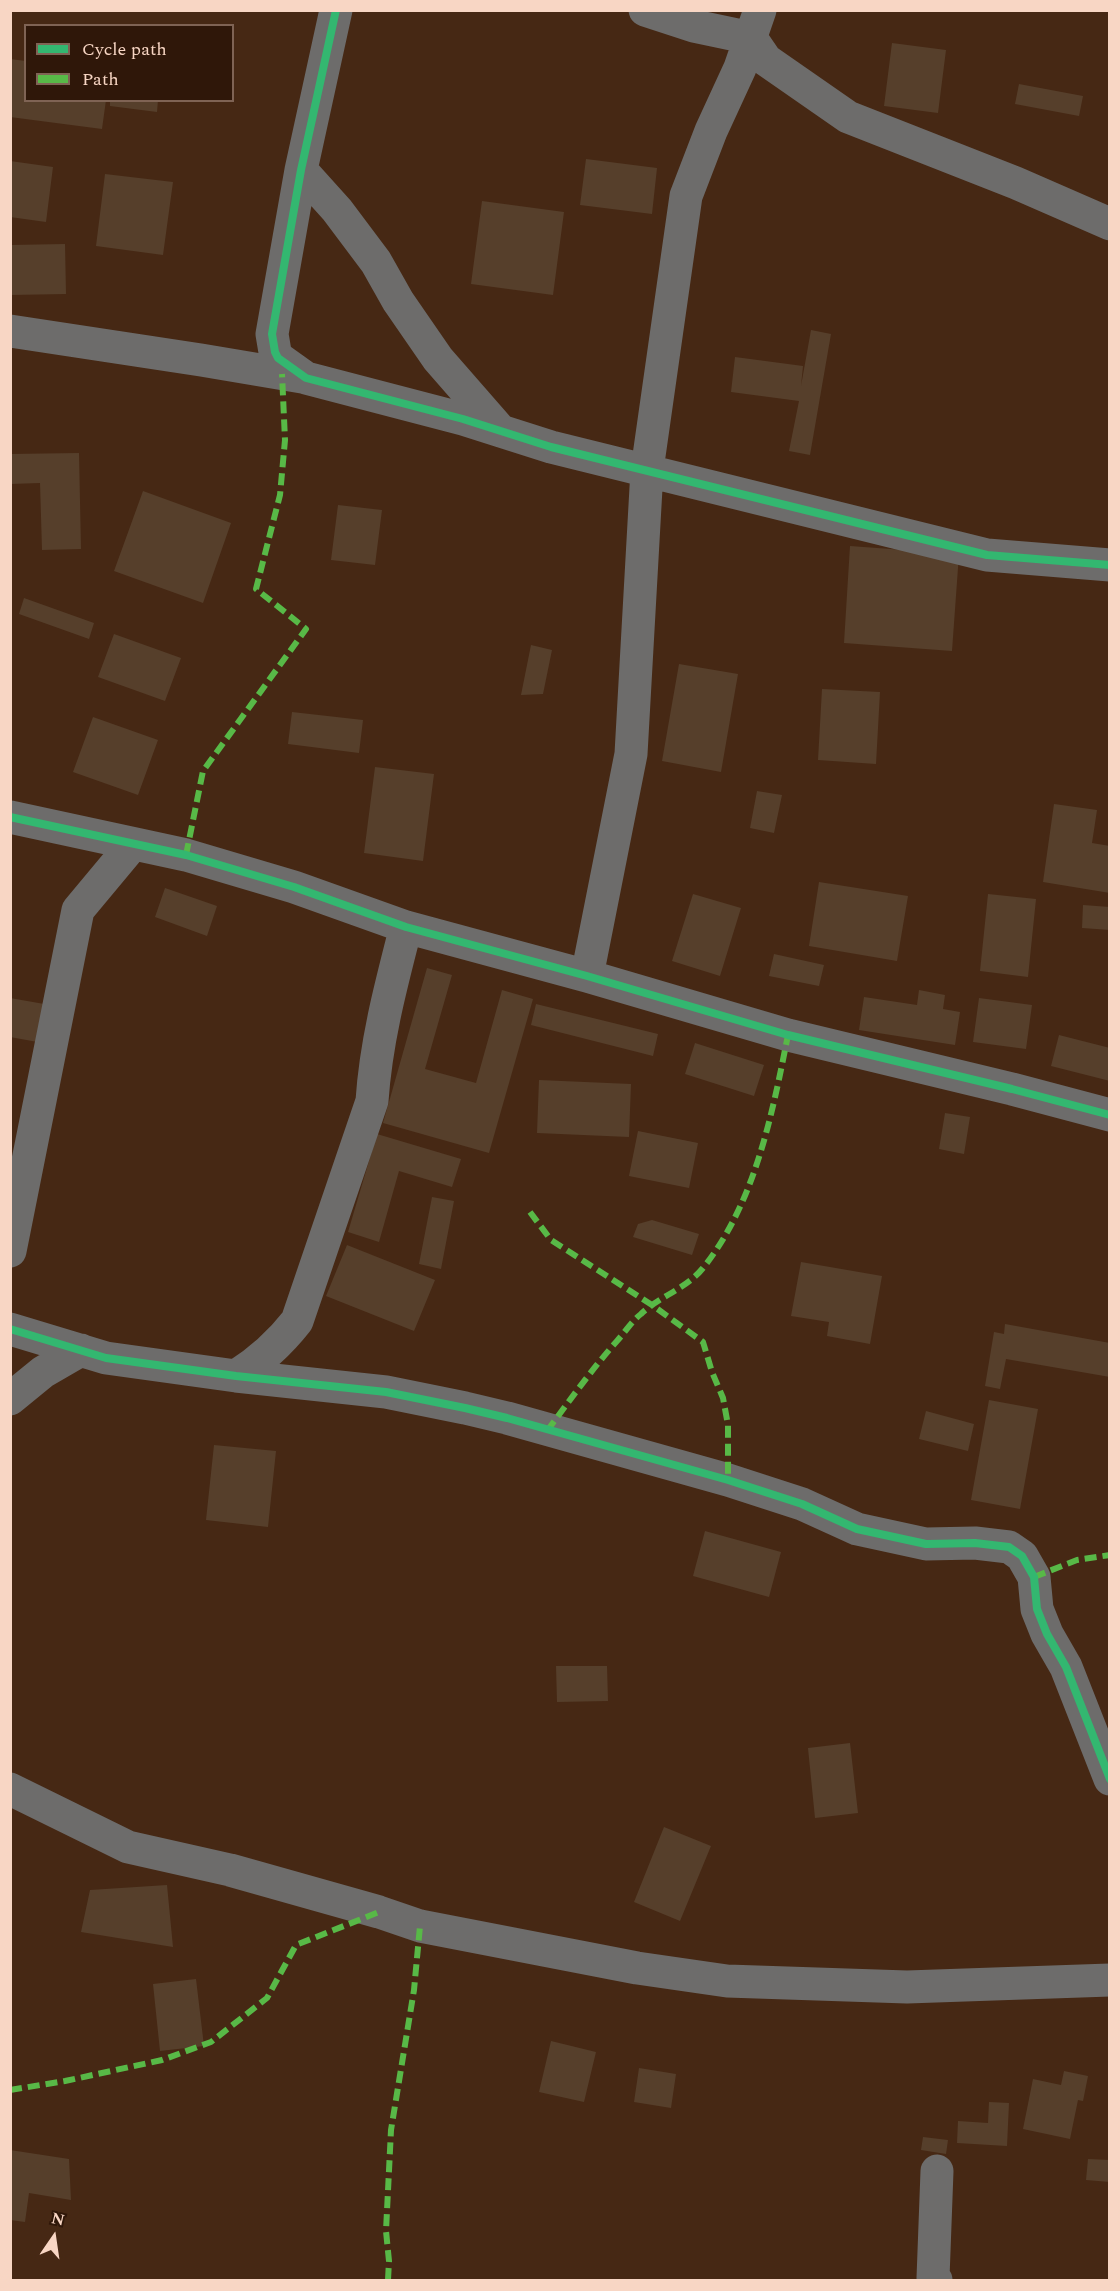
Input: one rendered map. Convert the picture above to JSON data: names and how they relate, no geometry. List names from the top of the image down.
{
  "legend": ["Cycle path", "Path"],
  "north": "top"
}
